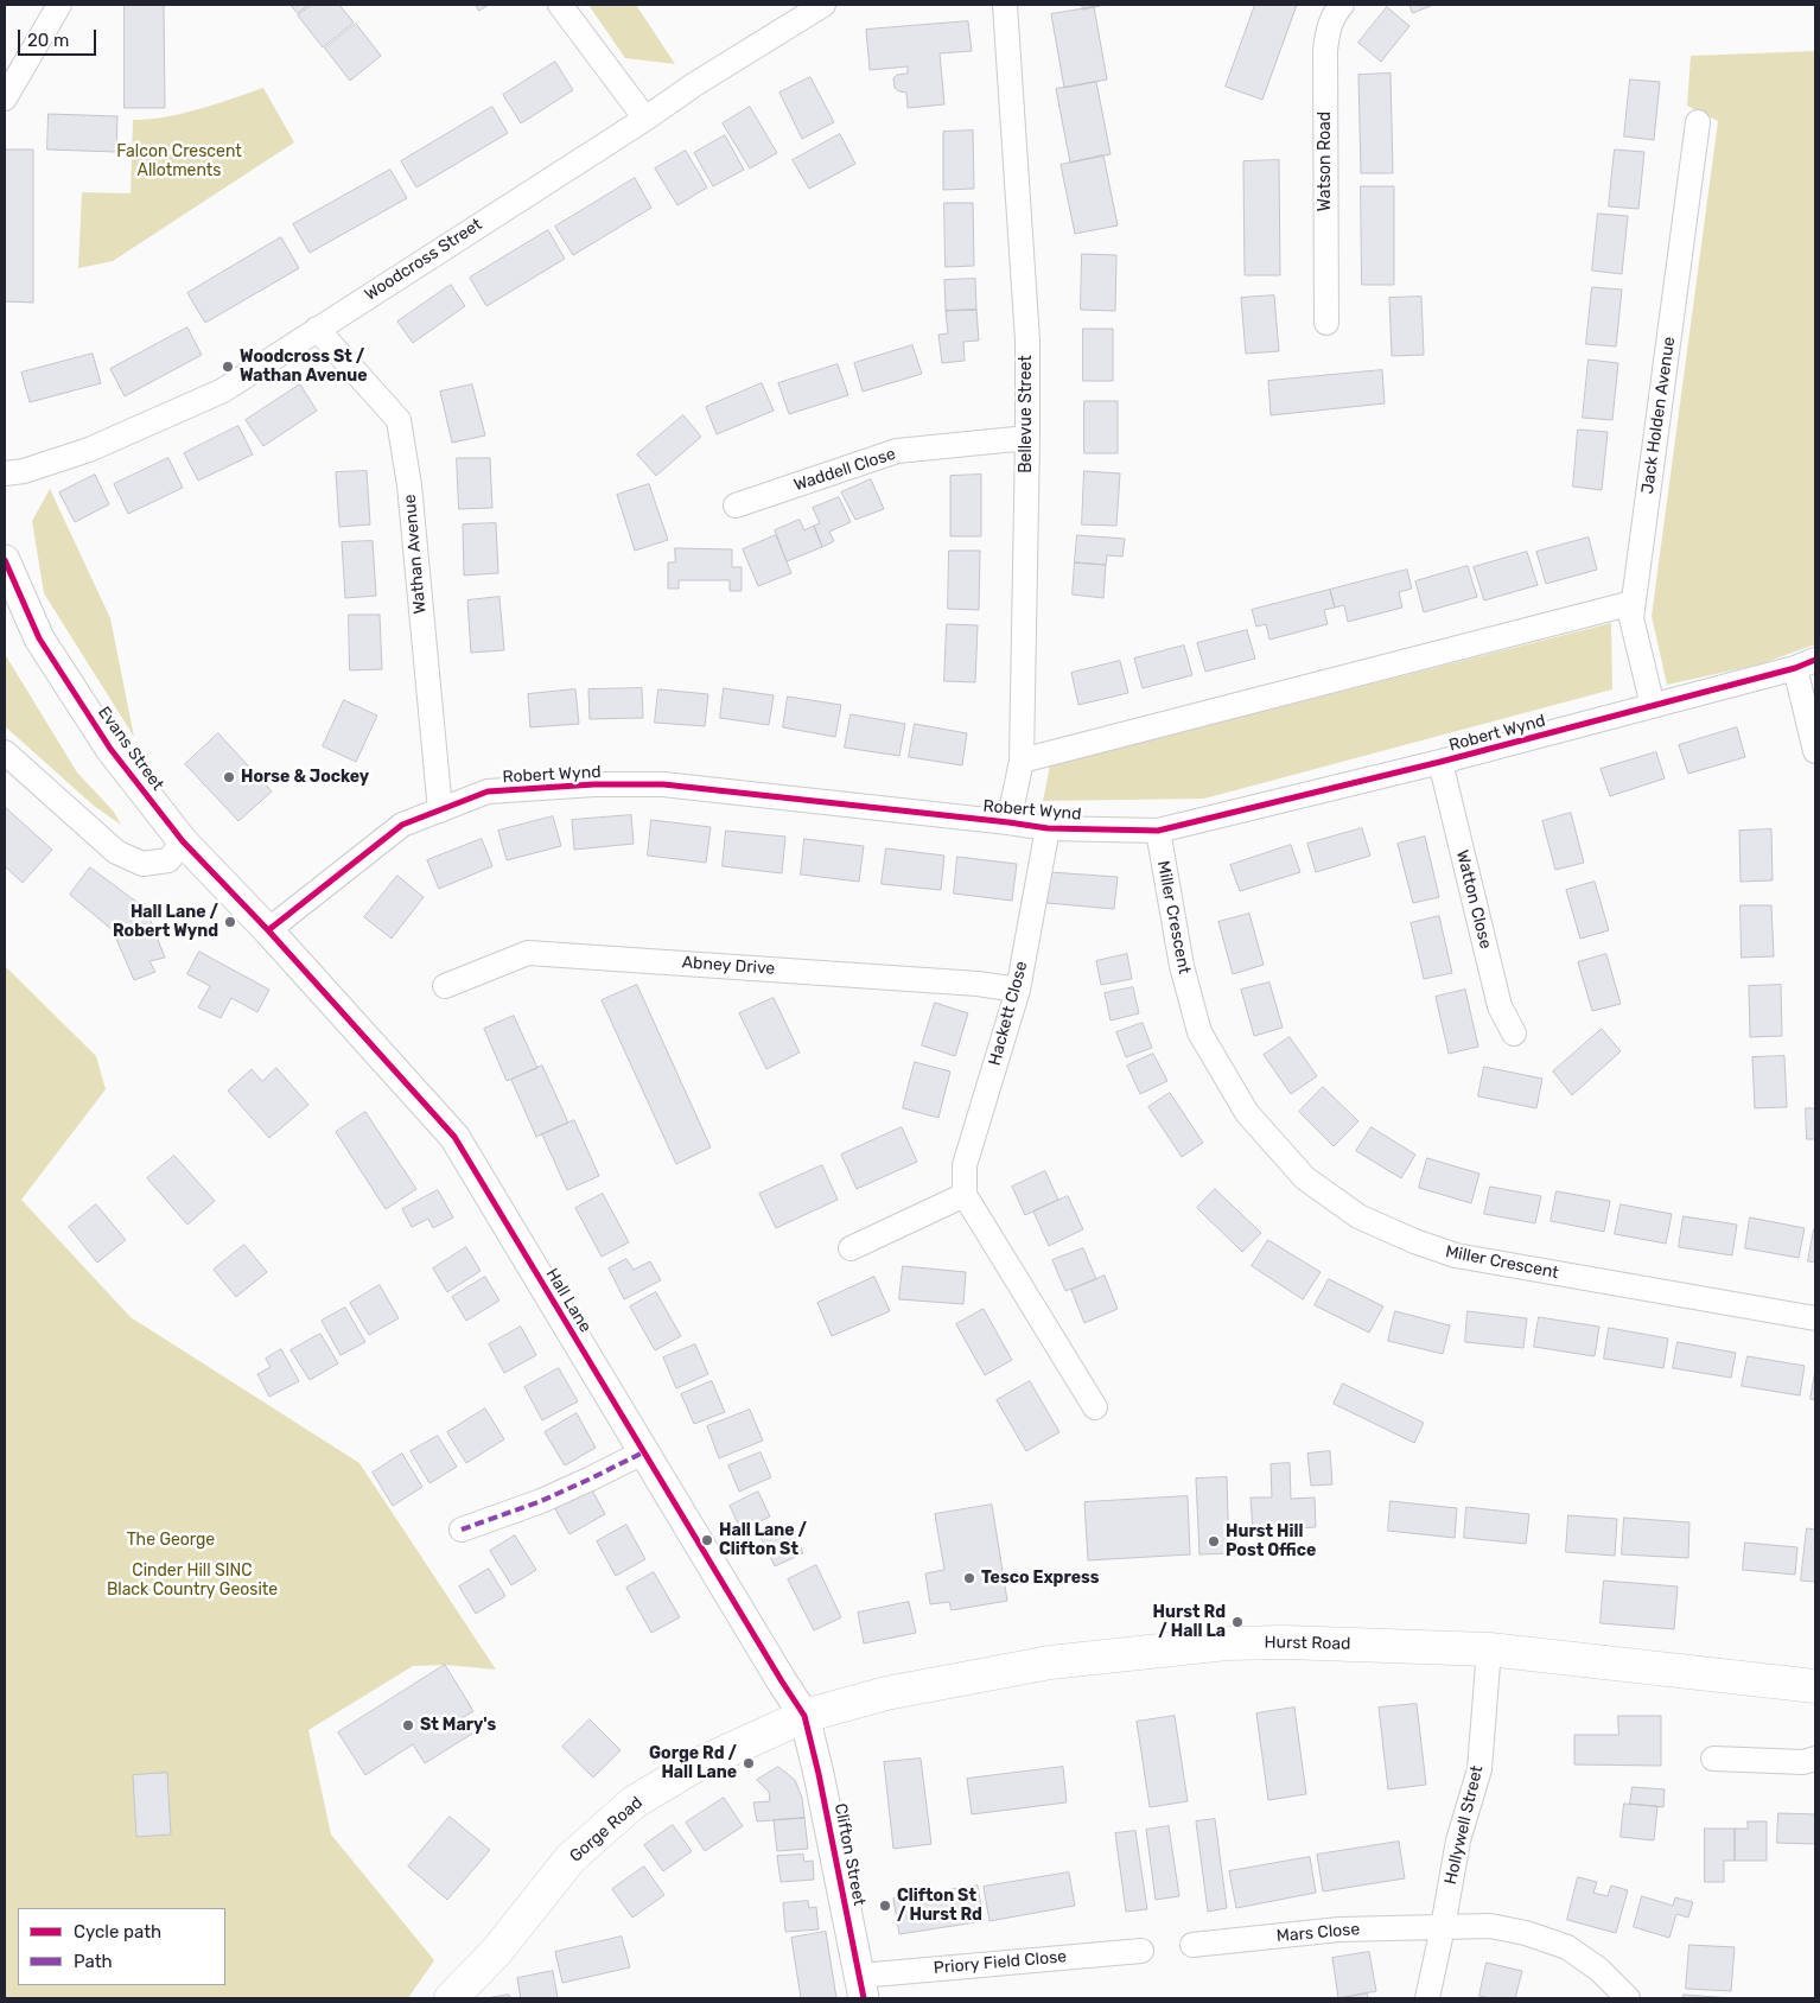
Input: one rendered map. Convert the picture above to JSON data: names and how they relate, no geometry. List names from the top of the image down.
{
  "streets": {
    "main road": ["Hurst Road", "Gorge Road"],
    "street": [
      "Watson Road",
      "Woodcross Street",
      "Bellevue Street",
      "Jack Holden Avenue",
      "Waddell Close",
      "Wathan Avenue",
      "Robert Wynd",
      "Evans Street",
      "Watton Close",
      "Miller Crescent",
      "Abney Drive",
      "Hackett Close",
      "Hall Lane",
      "Hollywell Street",
      "Clifton Street",
      "Mars Close",
      "Priory Field Close"
    ]
  },
  "crossings": [
    ["Woodcross Street", "Wathan Avenue"],
    ["Bellevue Street", "Waddell Close"],
    ["Bellevue Street", "Robert Wynd"],
    ["Jack Holden Avenue", "Robert Wynd"],
    ["Wathan Avenue", "Robert Wynd"],
    ["Robert Wynd", "Evans Street"],
    ["Robert Wynd", "Watton Close"],
    ["Robert Wynd", "Miller Crescent"],
    ["Robert Wynd", "Hackett Close"],
    ["Robert Wynd", "Hall Lane"],
    ["Evans Street", "Hall Lane"],
    ["Abney Drive", "Hackett Close"],
    ["Hall Lane", "Hurst Road"],
    ["Hall Lane", "Gorge Road"],
    ["Hall Lane", "Clifton Street"],
    ["Hurst Road", "Hollywell Street"],
    ["Hurst Road", "Gorge Road"],
    ["Hurst Road", "Clifton Street"],
    ["Hollywell Street", "Mars Close"],
    ["Gorge Road", "Clifton Street"],
    ["Clifton Street", "Priory Field Close"]
  ],
  "parks": ["Falcon Crescent Allotments", "The George", "Cinder Hill SINC Black Country Geosite"],
  "places": [
    "Woodcross St / Wathan Avenue",
    "Horse & Jockey",
    "Hall Lane / Robert Wynd",
    "Hall Lane / Clifton St",
    "Hurst Hill Post Office",
    "Tesco Express",
    "Hurst Rd / Hall La",
    "St Mary's",
    "Gorge Rd / Hall Lane",
    "Clifton St / Hurst Rd"
  ],
  "legend": ["Cycle path", "Path"],
  "scale_bar": "20 m"
}
